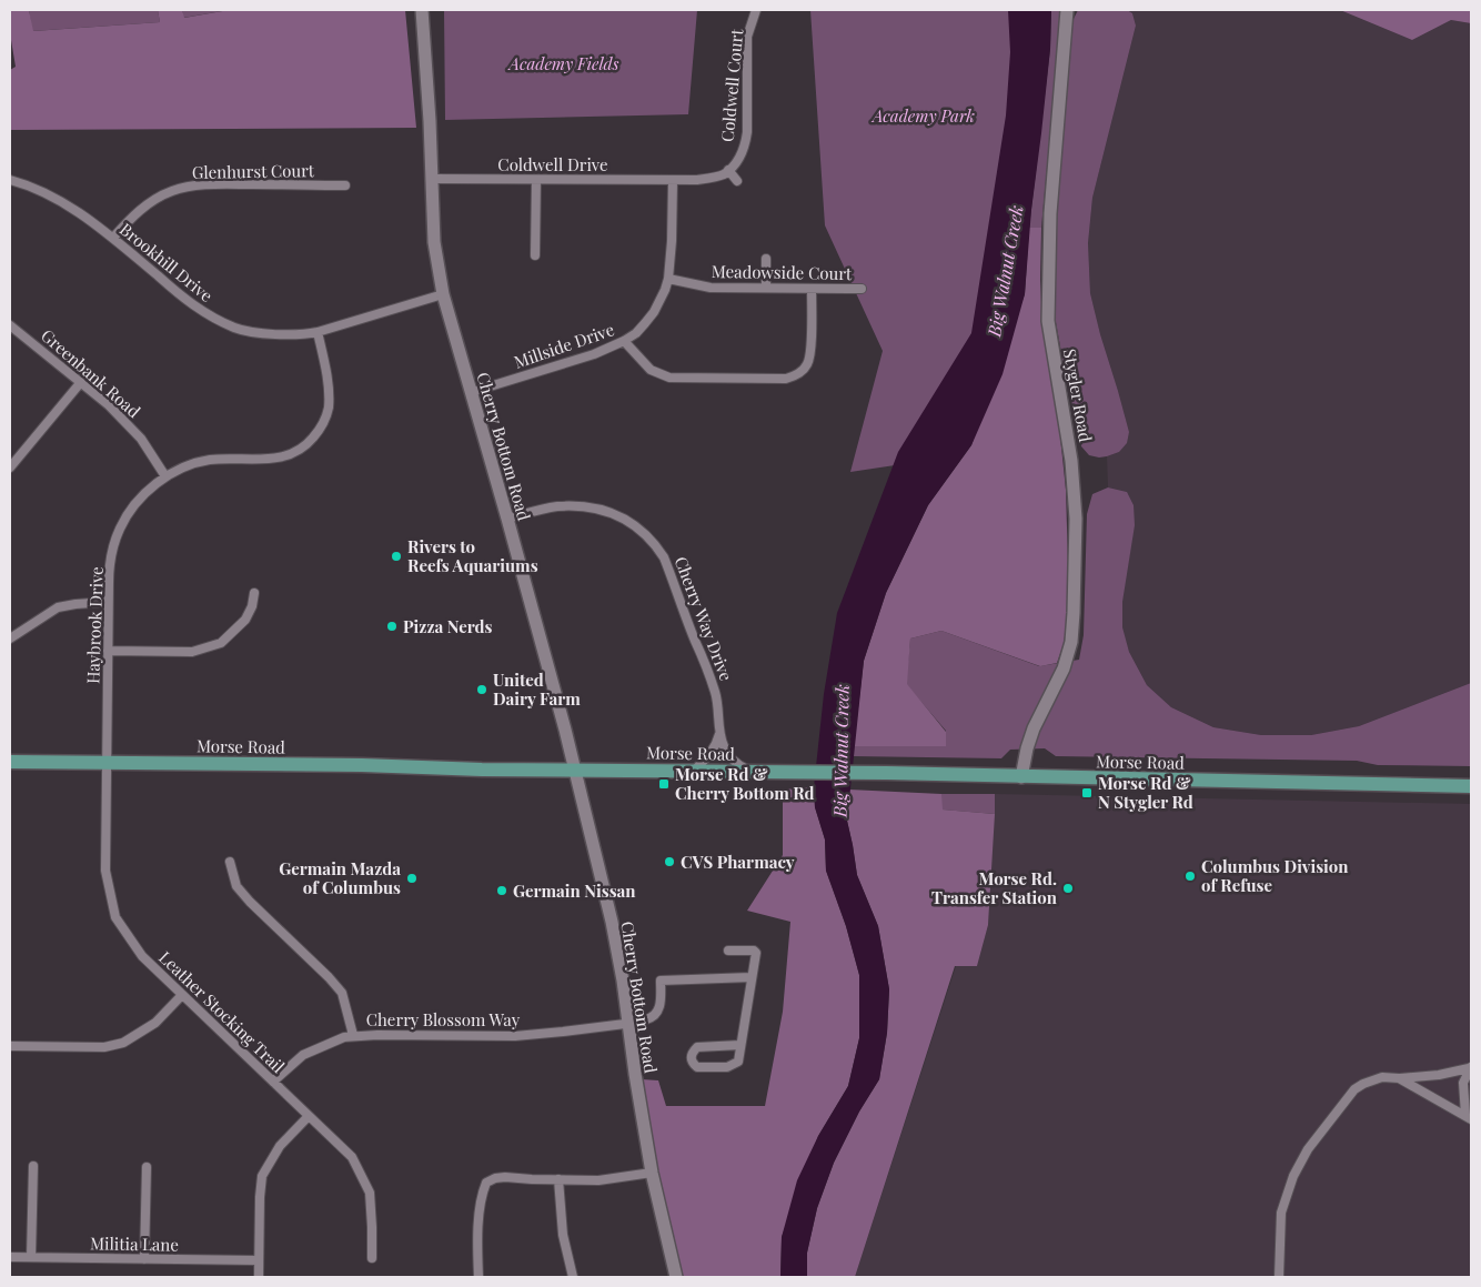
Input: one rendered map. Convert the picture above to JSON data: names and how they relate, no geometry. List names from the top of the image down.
{
  "streets": {
    "main road": ["Stygler Road", "Cherry Bottom Road", "Morse Road"],
    "street": [
      "Coldwell Court",
      "Coldwell Drive",
      "Glenhurst Court",
      "Brookhill Drive",
      "Meadowside Court",
      "Millside Drive",
      "Greenbank Road",
      "Cherry Way Drive",
      "Haybrook Drive",
      "Leather Stocking Trail",
      "Cherry Blossom Way",
      "Militia Lane"
    ]
  },
  "crossings": [
    ["Coldwell Drive", "Millside Drive"],
    ["Coldwell Drive", "Cherry Bottom Road"],
    ["Glenhurst Court", "Brookhill Drive"],
    ["Brookhill Drive", "Cherry Bottom Road"],
    ["Brookhill Drive", "Haybrook Drive"],
    ["Meadowside Court", "Millside Drive"],
    ["Millside Drive", "Cherry Bottom Road"],
    ["Greenbank Road", "Haybrook Drive"],
    ["Stygler Road", "Morse Road"],
    ["Cherry Bottom Road", "Cherry Way Drive"],
    ["Cherry Bottom Road", "Morse Road"],
    ["Cherry Bottom Road", "Cherry Blossom Way"],
    ["Cherry Way Drive", "Morse Road"],
    ["Haybrook Drive", "Morse Road"],
    ["Haybrook Drive", "Leather Stocking Trail"],
    ["Morse Road", "Leather Stocking Trail"],
    ["Leather Stocking Trail", "Cherry Blossom Way"]
  ],
  "water": ["Big Walnut Creek"],
  "parks": ["Academy Fields", "Academy Park"],
  "places": {
    "other": [
      "Rivers to Reefs Aquariums",
      "Pizza Nerds",
      "United Dairy Farm",
      "CVS Pharmacy",
      "Columbus Division of Refuse",
      "Germain Mazda of Columbus",
      "Morse Rd. Transfer Station",
      "Germain Nissan"
    ],
    "transit": ["Morse Rd & Cherry Bottom Rd", "Morse Rd & N Stygler Rd"]
  }
}
